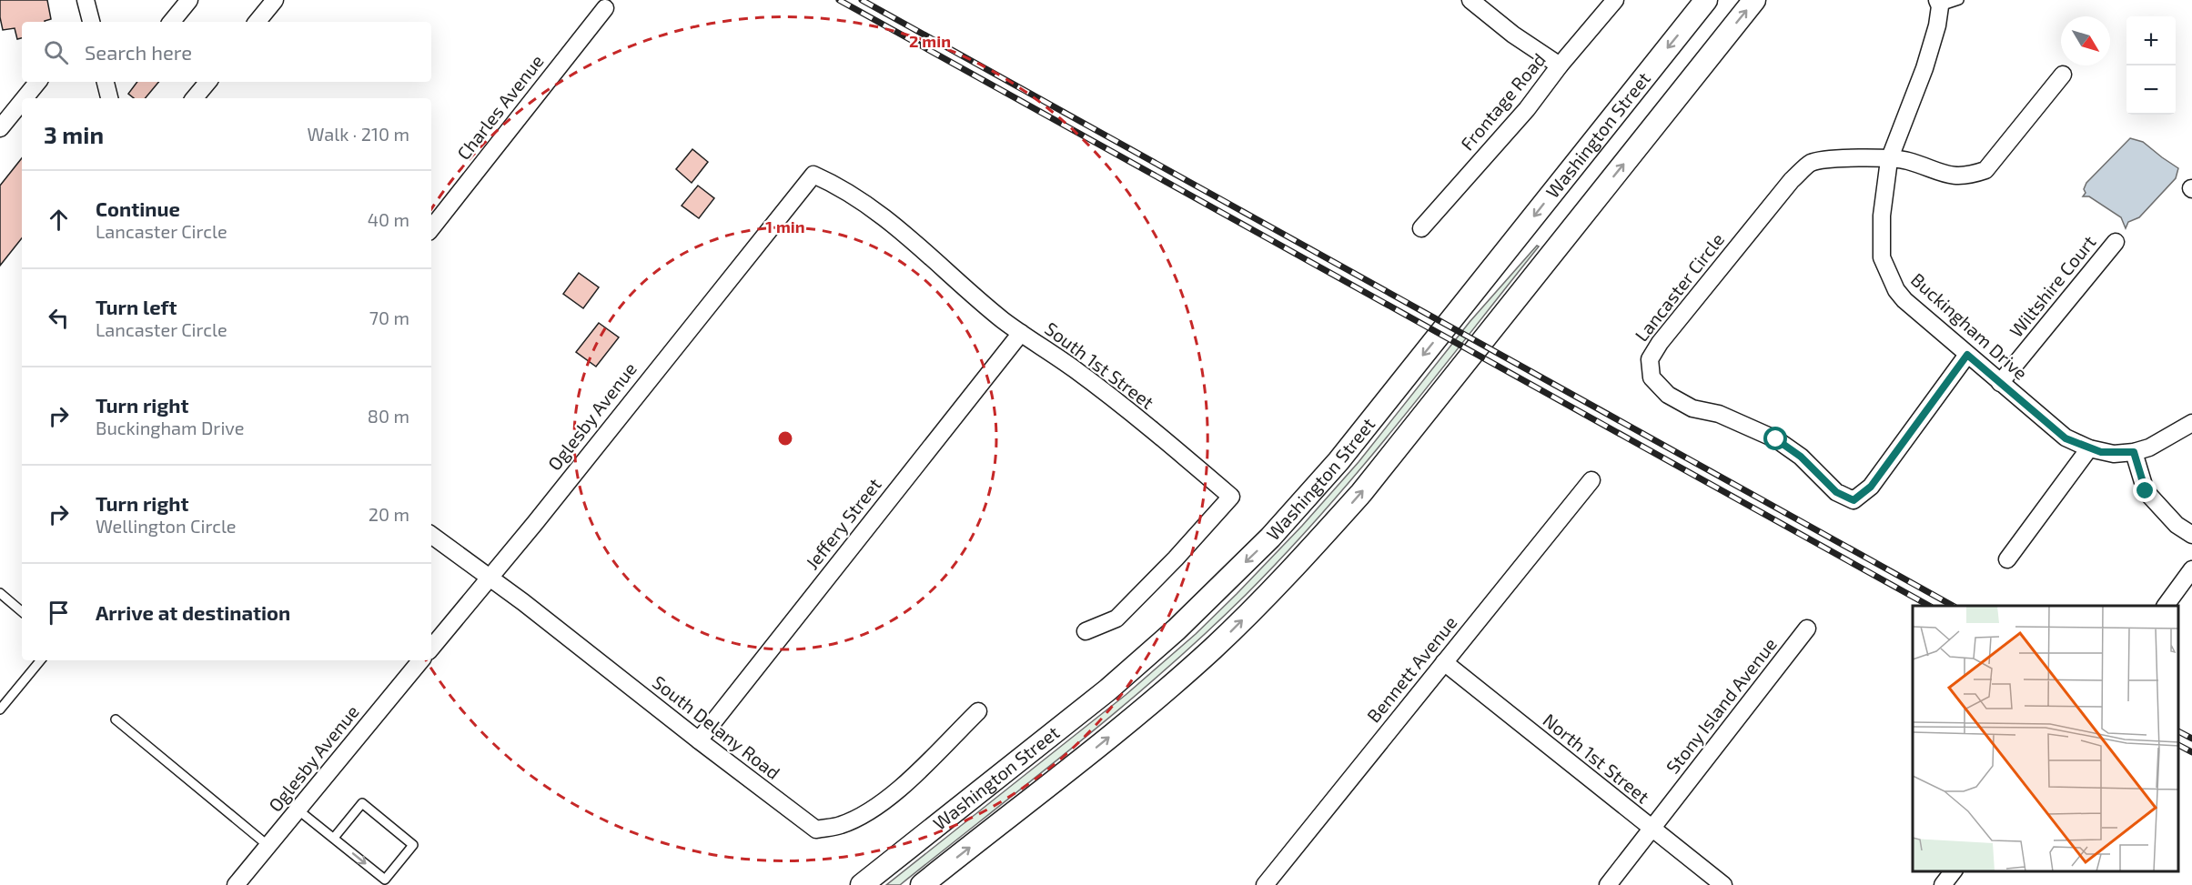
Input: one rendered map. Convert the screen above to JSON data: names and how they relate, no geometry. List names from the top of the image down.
{
  "streets": {
    "main road": ["Washington Street"],
    "street": [
      "Frontage Road",
      "Charles Avenue",
      "Wiltshire Court",
      "Lancaster Circle",
      "Buckingham Drive",
      "South 1st Street",
      "Oglesby Avenue",
      "Jeffery Street",
      "Bennett Avenue",
      "Stony Island Avenue",
      "South Delany Road",
      "North 1st Street"
    ]
  },
  "crossings": [
    ["Wiltshire Court", "Buckingham Drive"],
    ["Lancaster Circle", "Buckingham Drive"],
    ["South 1st Street", "Oglesby Avenue"],
    ["South 1st Street", "Jeffery Street"],
    ["Oglesby Avenue", "South Delany Road"],
    ["Jeffery Street", "South Delany Road"],
    ["Bennett Avenue", "North 1st Street"],
    ["Stony Island Avenue", "North 1st Street"]
  ],
  "north": "bottom right",
  "page": {
    "map_buttons": ["+", "−"],
    "search": "Search here",
    "heading": ["3 min", "Walk · 210 m"],
    "list": [
      ["Continue", "Lancaster Circle", "40 m"],
      ["Turn left", "Lancaster Circle", "70 m"],
      ["Turn right", "Buckingham Drive", "80 m"],
      ["Turn right", "Wellington Circle", "20 m"],
      "Arrive at destination"
    ]
  },
  "rings": ["2 min", "1 min"]
}
